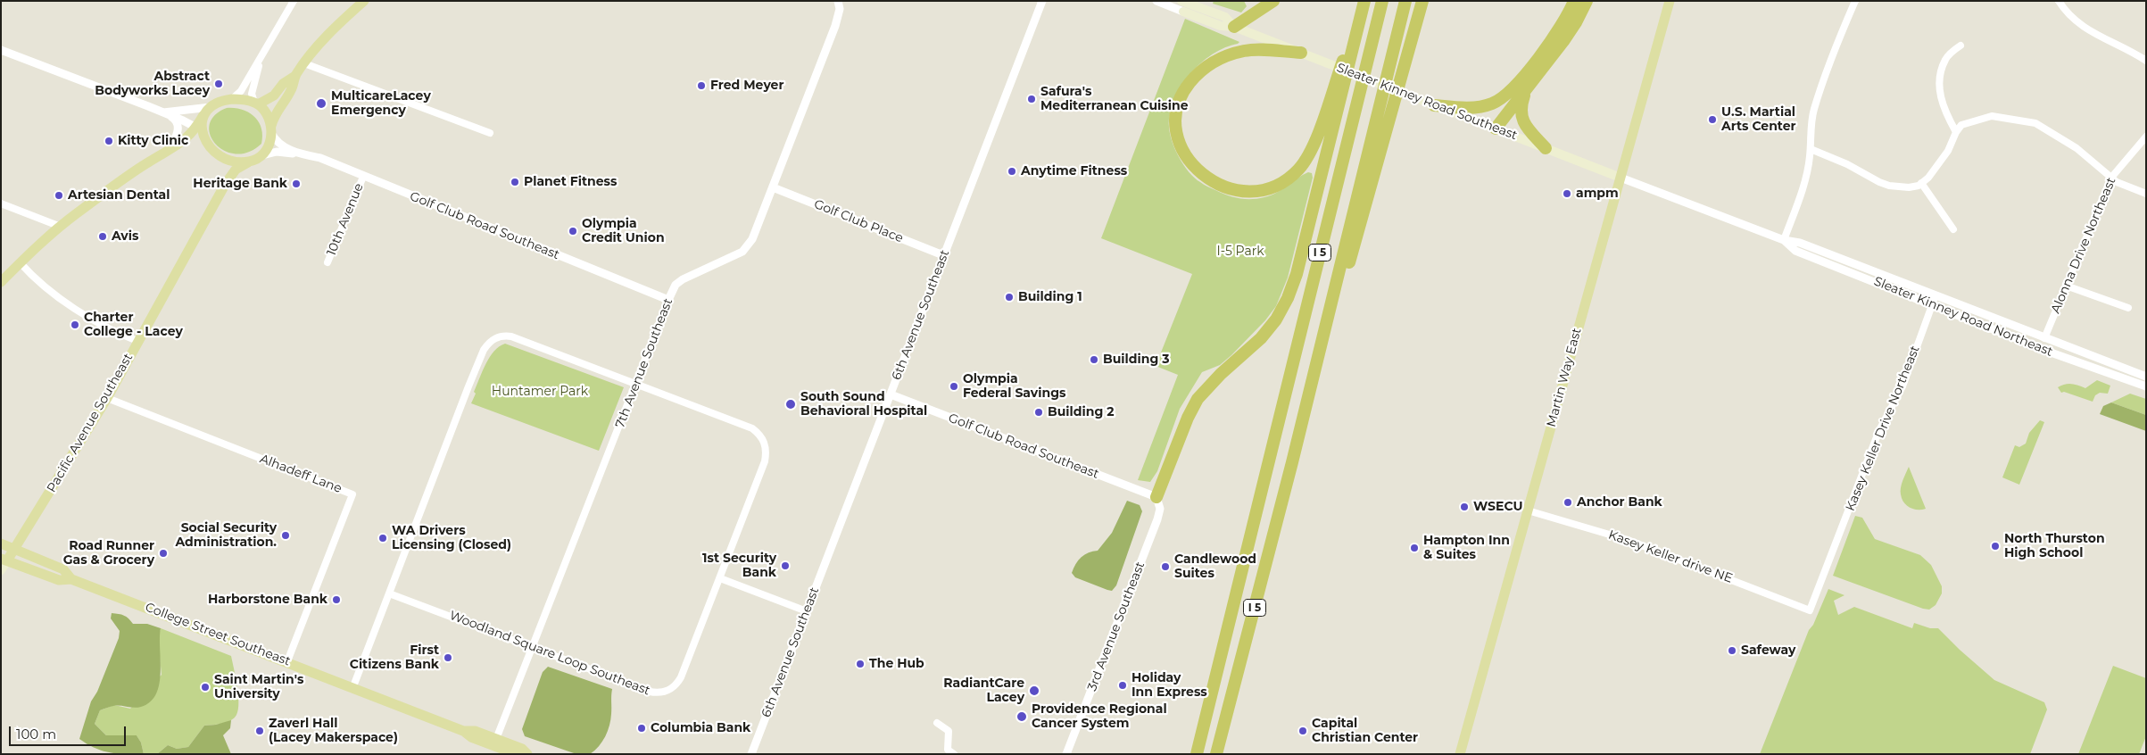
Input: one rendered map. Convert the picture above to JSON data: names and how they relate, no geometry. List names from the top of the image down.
{
  "streets": {
    "highway": ["I 5"],
    "main road": [
      "Sleater Kinney Road Southeast",
      "Martin Way East",
      "Pacific Avenue Southeast",
      "College Street Southeast"
    ],
    "street": [
      "10th Avenue",
      "Golf Club Place",
      "Golf Club Road Southeast",
      "Alonna Drive Northeast",
      "6th Avenue Southeast",
      "Sleater Kinney Road Northeast",
      "7th Avenue Southeast",
      "Kasey Keller Drive Northeast",
      "Alhadeff Lane",
      "Kasey Keller drive NE",
      "3rd Avenue Southeast",
      "Woodland Square Loop Southeast"
    ]
  },
  "crossings": [
    ["Sleater Kinney Road Southeast", "Sleater Kinney Road Northeast"],
    ["Sleater Kinney Road Southeast", "Martin Way East"],
    ["10th Avenue", "Golf Club Road Southeast"],
    ["Golf Club Place", "6th Avenue Southeast"],
    ["Golf Club Place", "7th Avenue Southeast"],
    ["Golf Club Road Southeast", "6th Avenue Southeast"],
    ["Golf Club Road Southeast", "7th Avenue Southeast"],
    ["Golf Club Road Southeast", "Pacific Avenue Southeast"],
    ["Golf Club Road Southeast", "3rd Avenue Southeast"],
    ["Alonna Drive Northeast", "Sleater Kinney Road Northeast"],
    ["Sleater Kinney Road Northeast", "Martin Way East"],
    ["Sleater Kinney Road Northeast", "Kasey Keller Drive Northeast"],
    ["7th Avenue Southeast", "College Street Southeast"],
    ["7th Avenue Southeast", "Woodland Square Loop Southeast"],
    ["Martin Way East", "Kasey Keller drive NE"],
    ["Pacific Avenue Southeast", "Alhadeff Lane"],
    ["Pacific Avenue Southeast", "College Street Southeast"],
    ["Kasey Keller Drive Northeast", "Kasey Keller drive NE"],
    ["Alhadeff Lane", "College Street Southeast"],
    ["College Street Southeast", "Woodland Square Loop Southeast"]
  ],
  "parks": ["I-5 Park", "Huntamer Park"],
  "places": [
    "Abstract Bodyworks Lacey",
    "Fred Meyer",
    "Safura's Mediterranean Cuisine",
    "MulticareLacey Emergency",
    "U.S. Martial Arts Center",
    "Kitty Clinic",
    "Anytime Fitness",
    "Planet Fitness",
    "Heritage Bank",
    "ampm",
    "Artesian Dental",
    "Olympia Credit Union",
    "Avis",
    "Building 1",
    "Charter College - Lacey",
    "Building 3",
    "Olympia Federal Savings",
    "South Sound Behavioral Hospital",
    "Building 2",
    "Anchor Bank",
    "WSECU",
    "Social Security Administration.",
    "WA Drivers Licensing (Closed)",
    "North Thurston High School",
    "Hampton Inn & Suites",
    "Road Runner Gas & Grocery",
    "1st Security Bank",
    "Candlewood Suites",
    "Harborstone Bank",
    "Safeway",
    "First Citizens Bank",
    "The Hub",
    "Holiday Inn Express",
    "Saint Martin's University",
    "RadiantCare Lacey",
    "Providence Regional Cancer System",
    "Columbia Bank",
    "Zaverl Hall (Lacey Makerspace)",
    "Capital Christian Center"
  ],
  "scale_bar": "100 m"
}
